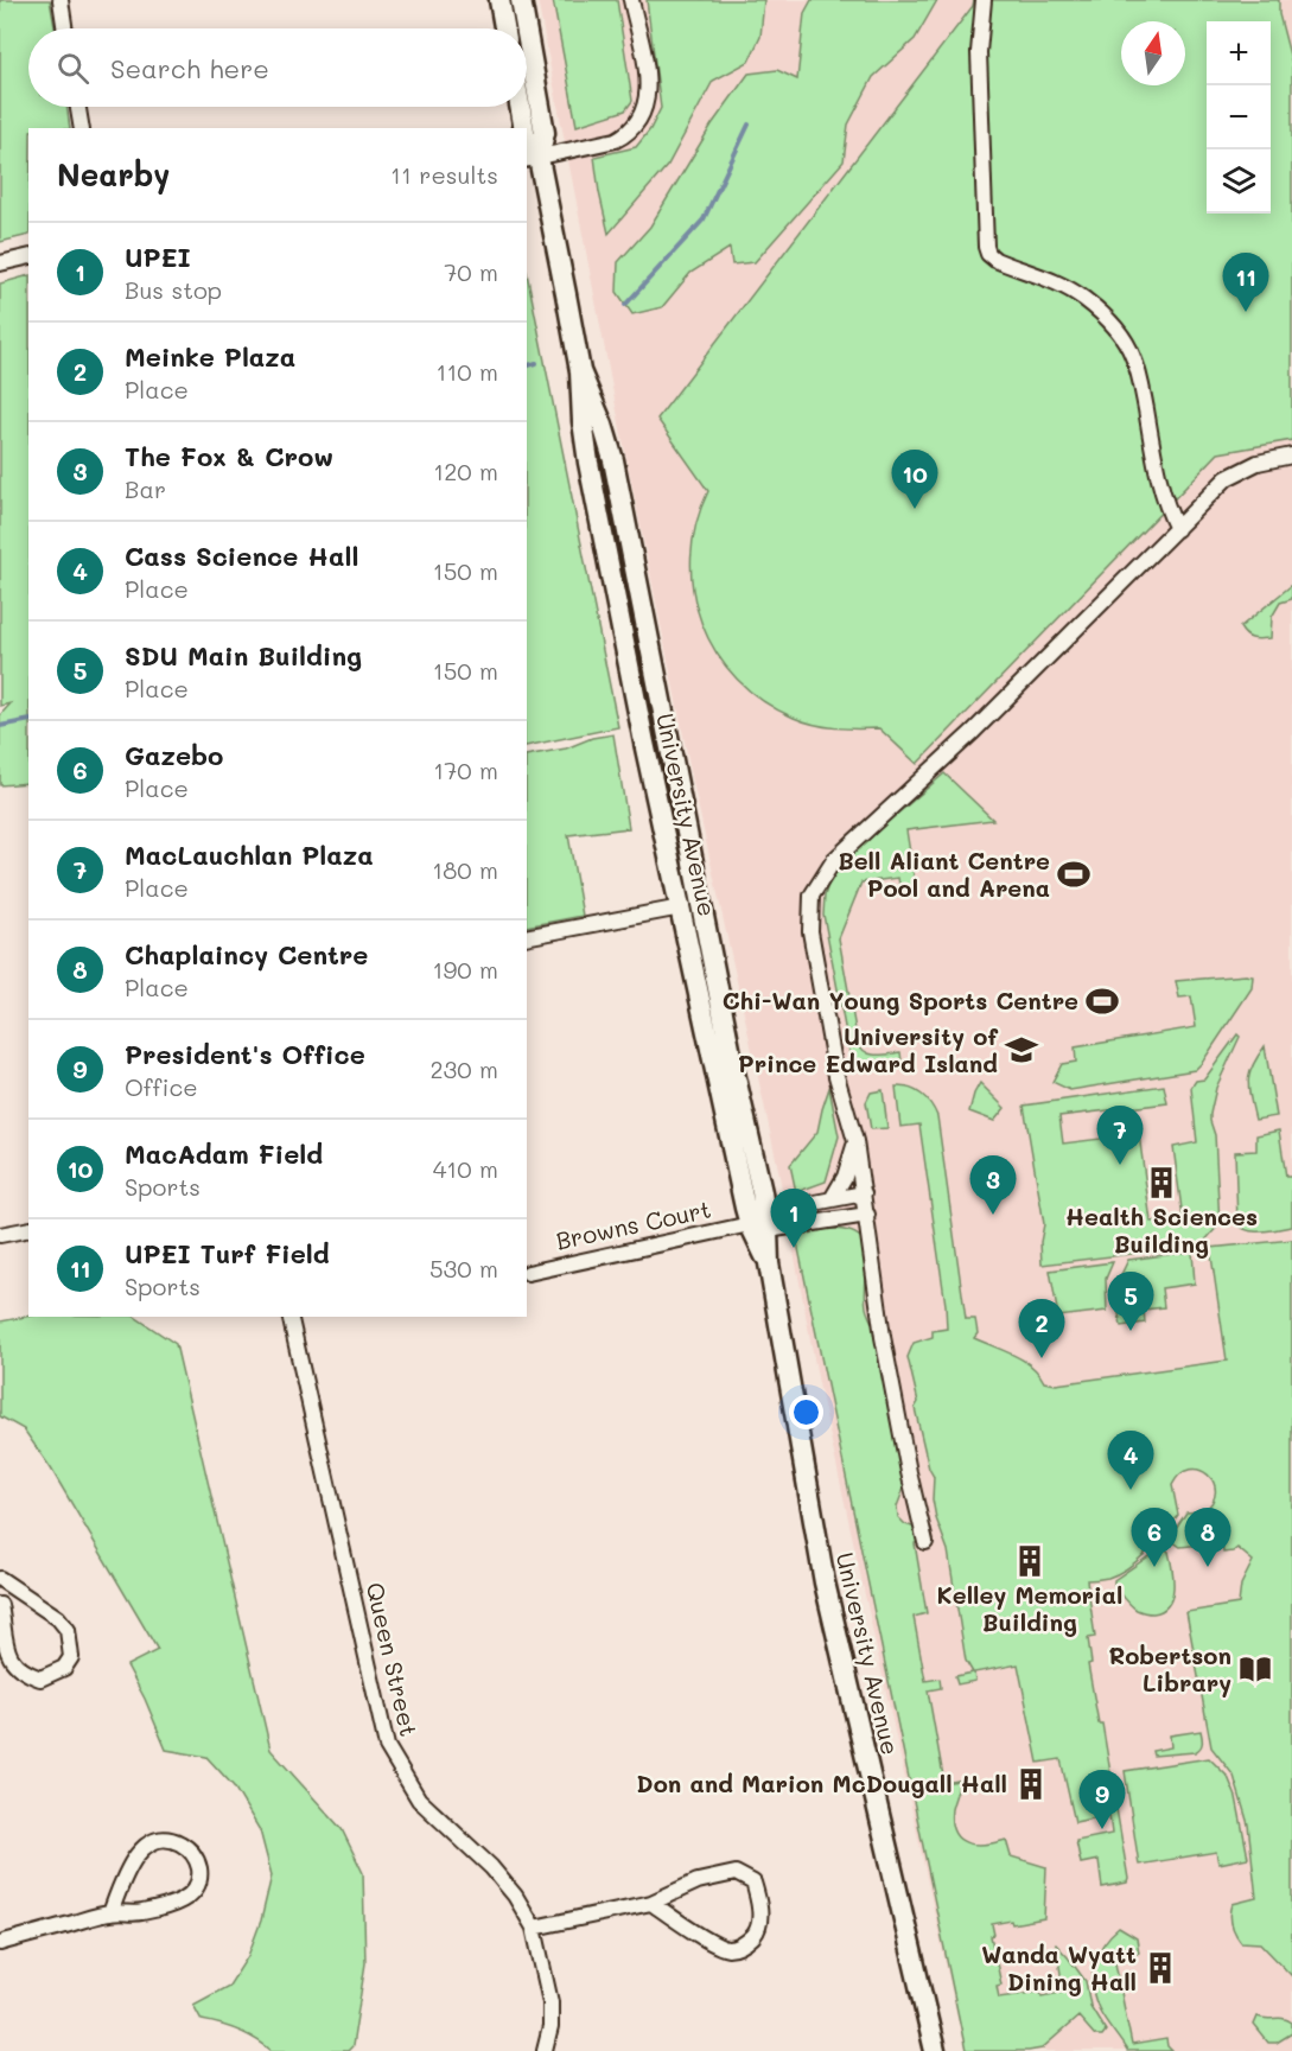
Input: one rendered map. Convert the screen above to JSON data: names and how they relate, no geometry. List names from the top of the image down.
{
  "streets": {
    "main road": ["University Avenue"],
    "street": ["Browns Court", "Queen Street"]
  },
  "crossings": [
    ["University Avenue", "Browns Court"]
  ],
  "places": {
    "sports": ["Bell Aliant Centre Pool and Arena", "Chi-Wan Young Sports Centre"],
    "school or university": ["University of Prince Edward Island"],
    "building": [
      "Health Sciences Building",
      "Kelley Memorial Building",
      "Don and Marion McDougall Hall",
      "Wanda Wyatt Dining Hall"
    ],
    "library": ["Robertson Library"]
  },
  "north": "top",
  "page": {
    "map_buttons": ["+", "−"],
    "search": "Search here",
    "heading": ["Nearby", "11 results"],
    "list": [
      {
        "mark": "1",
        "name": "UPEI",
        "note": "Bus stop",
        "value": "70 m"
      },
      {
        "mark": "2",
        "name": "Meinke Plaza",
        "note": "Place",
        "value": "110 m"
      },
      {
        "mark": "3",
        "name": "The Fox & Crow",
        "note": "Bar",
        "value": "120 m"
      },
      {
        "mark": "4",
        "name": "Cass Science Hall",
        "note": "Place",
        "value": "150 m"
      },
      {
        "mark": "5",
        "name": "SDU Main Building",
        "note": "Place",
        "value": "150 m"
      },
      {
        "mark": "6",
        "name": "Gazebo",
        "note": "Place",
        "value": "170 m"
      },
      {
        "mark": "7",
        "name": "MacLauchlan Plaza",
        "note": "Place",
        "value": "180 m"
      },
      {
        "mark": "8",
        "name": "Chaplaincy Centre",
        "note": "Place",
        "value": "190 m"
      },
      {
        "mark": "9",
        "name": "President's Office",
        "note": "Office",
        "value": "230 m"
      },
      {
        "mark": "10",
        "name": "MacAdam Field",
        "note": "Sports",
        "value": "410 m"
      },
      {
        "mark": "11",
        "name": "UPEI Turf Field",
        "note": "Sports",
        "value": "530 m"
      }
    ],
    "pins": [
      "11",
      "10",
      "7",
      "3",
      "1",
      "5",
      "2",
      "4",
      "6",
      "8",
      "9"
    ]
  }
}
